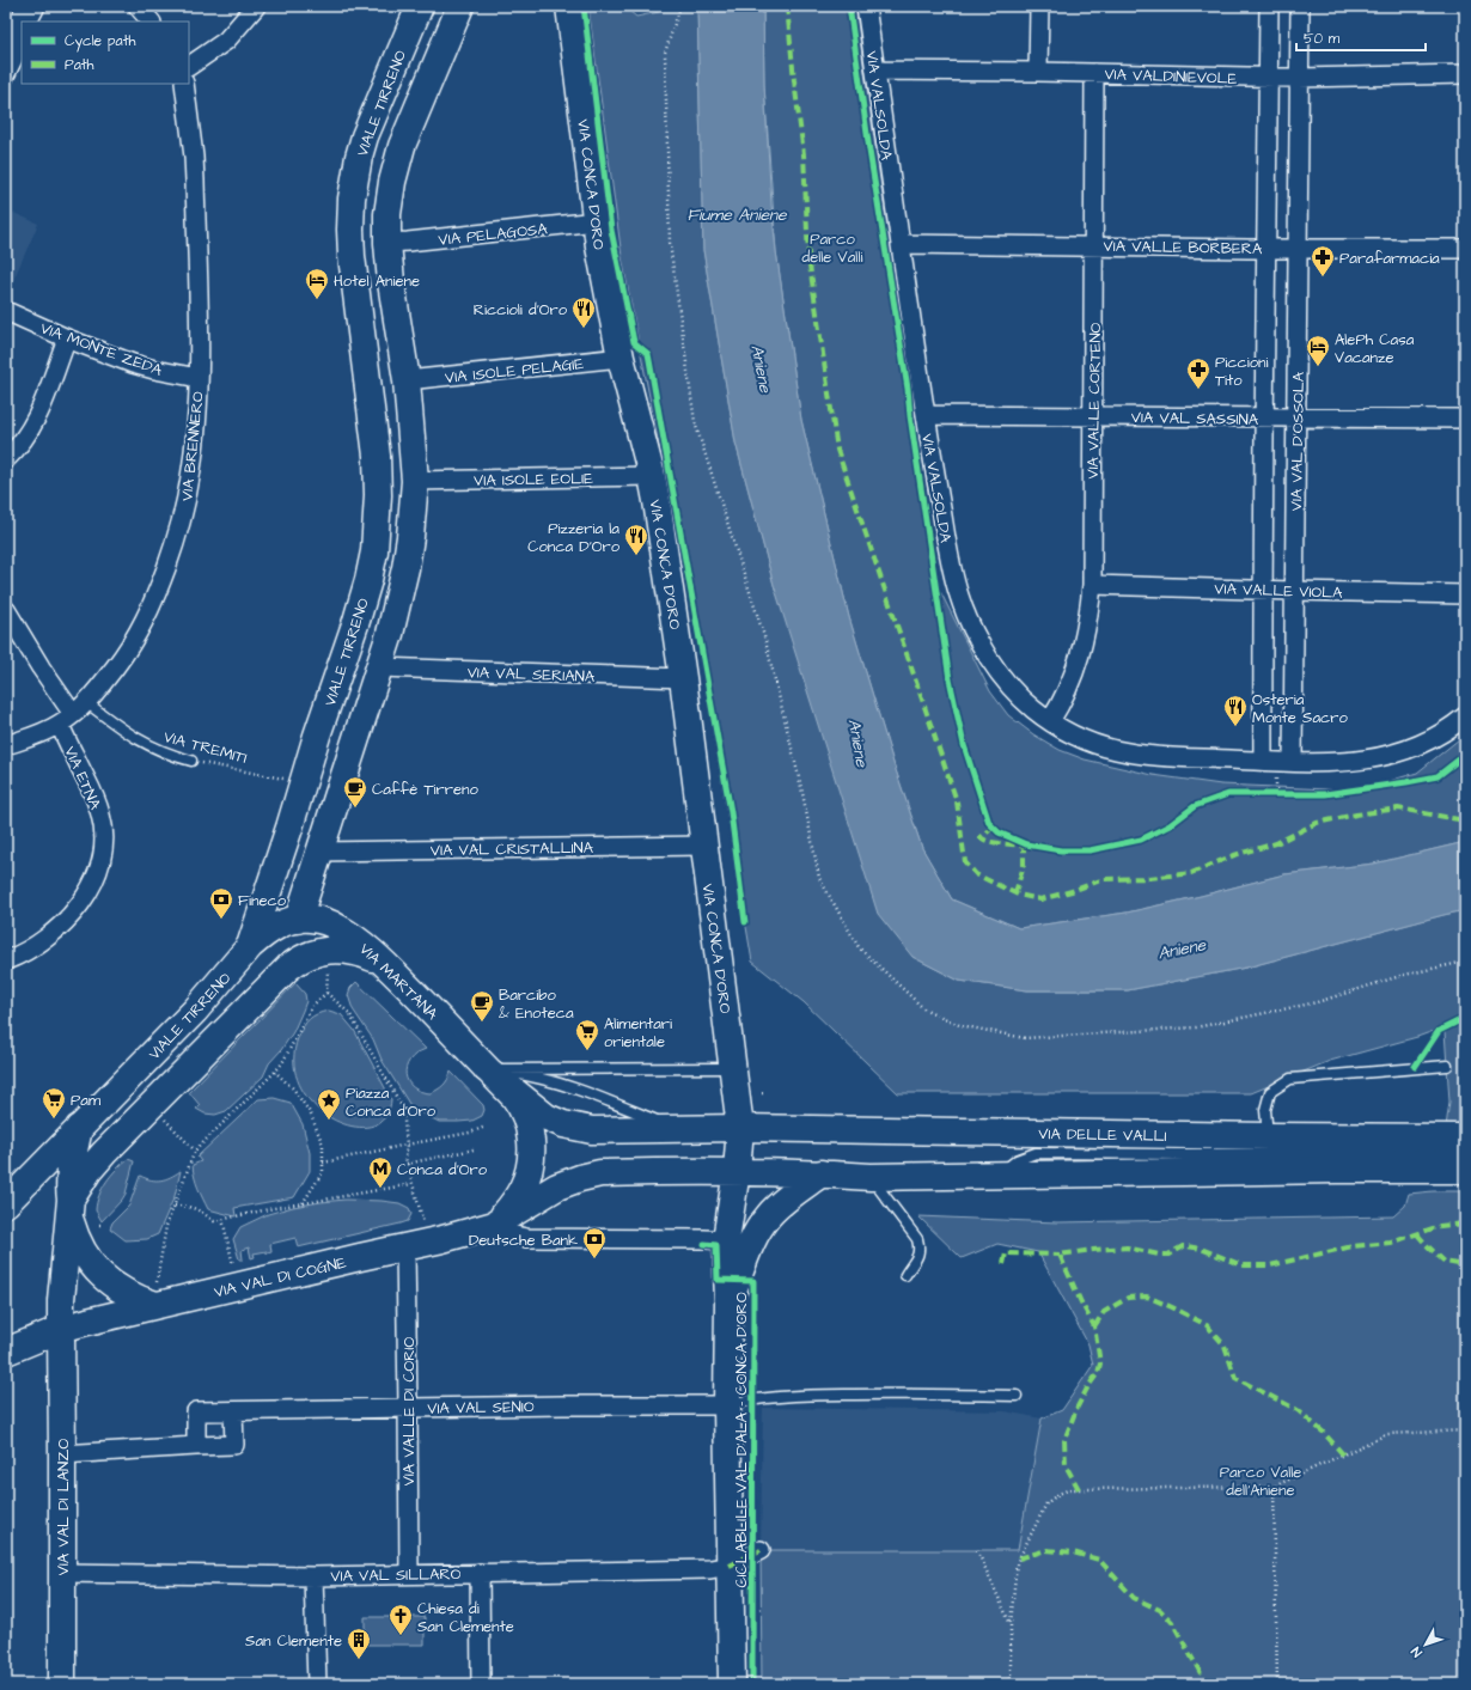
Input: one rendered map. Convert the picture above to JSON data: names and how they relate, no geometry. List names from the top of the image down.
{
  "streets": {
    "street": [
      "VIA VALDINIEVOLE",
      "VIALE TIRRENO",
      "VIA VALSOLDA",
      "VIA CONCA D'ORO",
      "VIA PELAGOSA",
      "VIA VALLE BORBERA",
      "VIA MONTE ZEDA",
      "VIA ISOLE PELAGIE",
      "VIA VALLE CORTENO",
      "VIA VAL SASSINA",
      "VIA VAL D'OSSOLA",
      "VIA BRENNERO",
      "VIA ISOLE EOLIE",
      "VIA VALLE VIOLA",
      "VIA VAL SERIANA",
      "VIA ETNA",
      "VIA VAL CRISTALLINA",
      "VIA MARTANA",
      "VIA DELLE VALLI",
      "VIA VAL DI COGNE",
      "VIA VAL SENIO",
      "VIA VALLE DI CORIO",
      "VIA VAL DI LANZO",
      "VIA VAL SILLARO"
    ],
    "lane": ["VIA TREMITI"],
    "cycle path": ["CICLABLILE VAL D'ALA - CONCA D'ORO"]
  },
  "crossings": [
    ["VIA VALDINIEVOLE", "VIA VALSOLDA"],
    ["VIA VALDINIEVOLE", "VIA VALLE CORTENO"],
    ["VIA VALDINIEVOLE", "VIA VAL D'OSSOLA"],
    ["VIALE TIRRENO", "VIA TREMITI"],
    ["VIA VALSOLDA", "VIA VALLE BORBERA"],
    ["VIA VALSOLDA", "VIA VALLE CORTENO"],
    ["VIA VALSOLDA", "VIA VAL SASSINA"],
    ["VIA VALSOLDA", "VIA VAL D'OSSOLA"],
    ["VIA CONCA D'ORO", "VIA PELAGOSA"],
    ["VIA CONCA D'ORO", "VIA ISOLE PELAGIE"],
    ["VIA CONCA D'ORO", "VIA ISOLE EOLIE"],
    ["VIA CONCA D'ORO", "VIA VAL SERIANA"],
    ["VIA CONCA D'ORO", "VIA VAL CRISTALLINA"],
    ["VIA CONCA D'ORO", "VIA DELLE VALLI"],
    ["VIA VALLE BORBERA", "VIA VALLE CORTENO"],
    ["VIA VALLE BORBERA", "VIA VAL D'OSSOLA"],
    ["VIA MONTE ZEDA", "VIA BRENNERO"],
    ["VIA VALLE CORTENO", "VIA VAL SASSINA"],
    ["VIA VALLE CORTENO", "VIA VALLE VIOLA"],
    ["VIA VAL SASSINA", "VIA VAL D'OSSOLA"],
    ["VIA VAL D'OSSOLA", "VIA VALLE VIOLA"],
    ["VIA BRENNERO", "VIA TREMITI"],
    ["VIA BRENNERO", "VIA ETNA"],
    ["VIA TREMITI", "VIA ETNA"],
    ["VIA VAL DI COGNE", "VIA VALLE DI CORIO"],
    ["VIA VAL SENIO", "VIA VALLE DI CORIO"],
    ["VIA VALLE DI CORIO", "VIA VAL SILLARO"],
    ["VIA VAL DI LANZO", "VIA VAL SILLARO"]
  ],
  "water": ["Fiume Aniene", "Aniene"],
  "parks": ["Parco delle Valli", "Parco Valle dell'Aniene"],
  "places": {
    "pharmacy": ["Parafarmacia", "Piccioni Tito"],
    "hotel": ["Hotel Aniene", "AlePh Casa Vacanze"],
    "restaurant": ["Riccioli d'Oro", "Pizzeria la Conca D‘Oro", "Osteria Monte Sacro"],
    "cafe": ["Caffè Tirreno", "Barcibo & Enoteca"],
    "bank": ["Fineco", "Deutsche Bank"],
    "supermarket": ["Alimentari orientale", "Pam"],
    "place": ["Piazza Conca d'Oro"],
    "metro station": ["Conca d'Oro"],
    "church": ["Chiesa di San Clemente"],
    "building": ["San Clemente"]
  },
  "legend": ["Cycle path", "Path"],
  "scale_bar": "50 m",
  "north": "bottom left"
}
